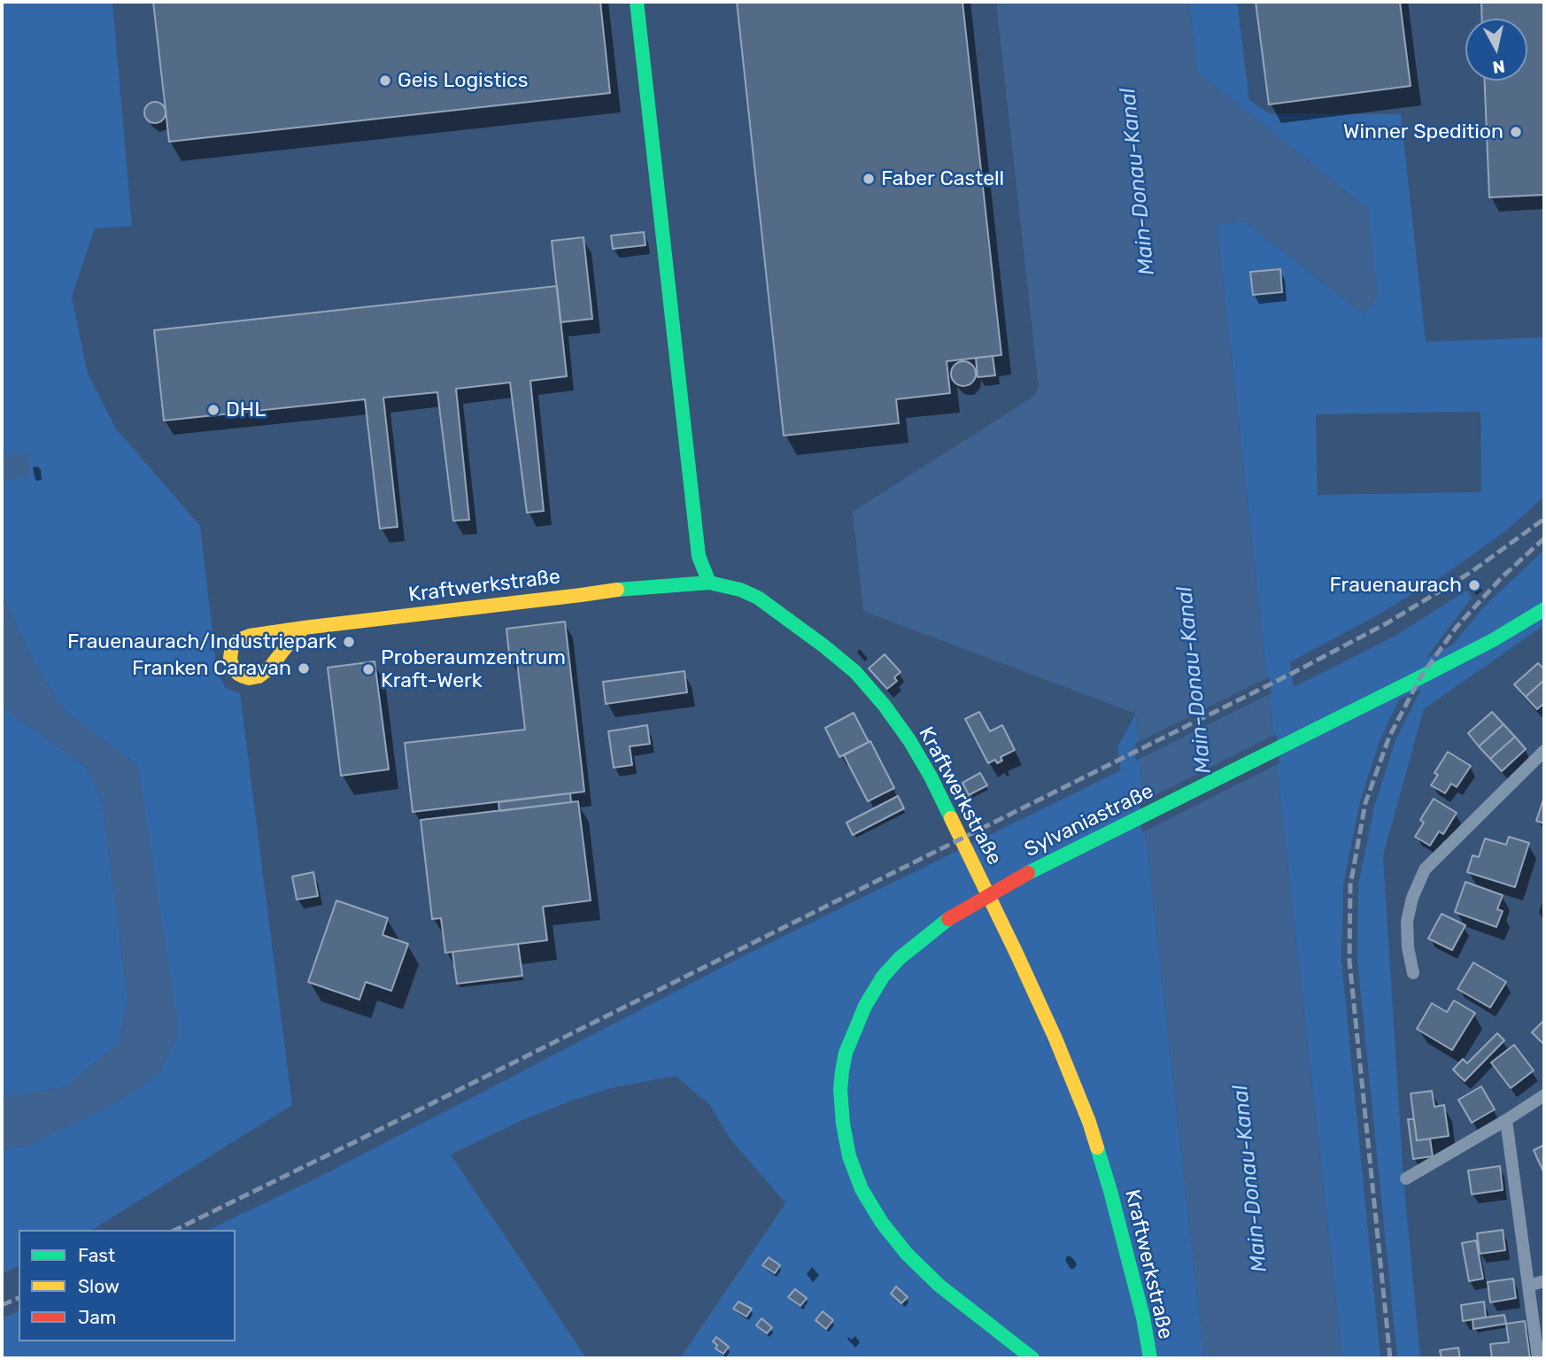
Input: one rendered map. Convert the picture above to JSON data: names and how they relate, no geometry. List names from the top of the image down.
{
  "streets": {
    "street": ["Kraftwerkstraße", "Sylvaniastraße"]
  },
  "water": ["Main-Donau-Kanal"],
  "places": [
    "Geis Logistics",
    "Winner Spedition",
    "Faber Castell",
    "DHL",
    "Frauenaurach",
    "Frauenaurach/Industriepark",
    "Franken Caravan",
    "Proberaumzentrum Kraft-Werk"
  ],
  "legend": ["Fast", "Slow", "Jam"],
  "north": "bottom"
}
